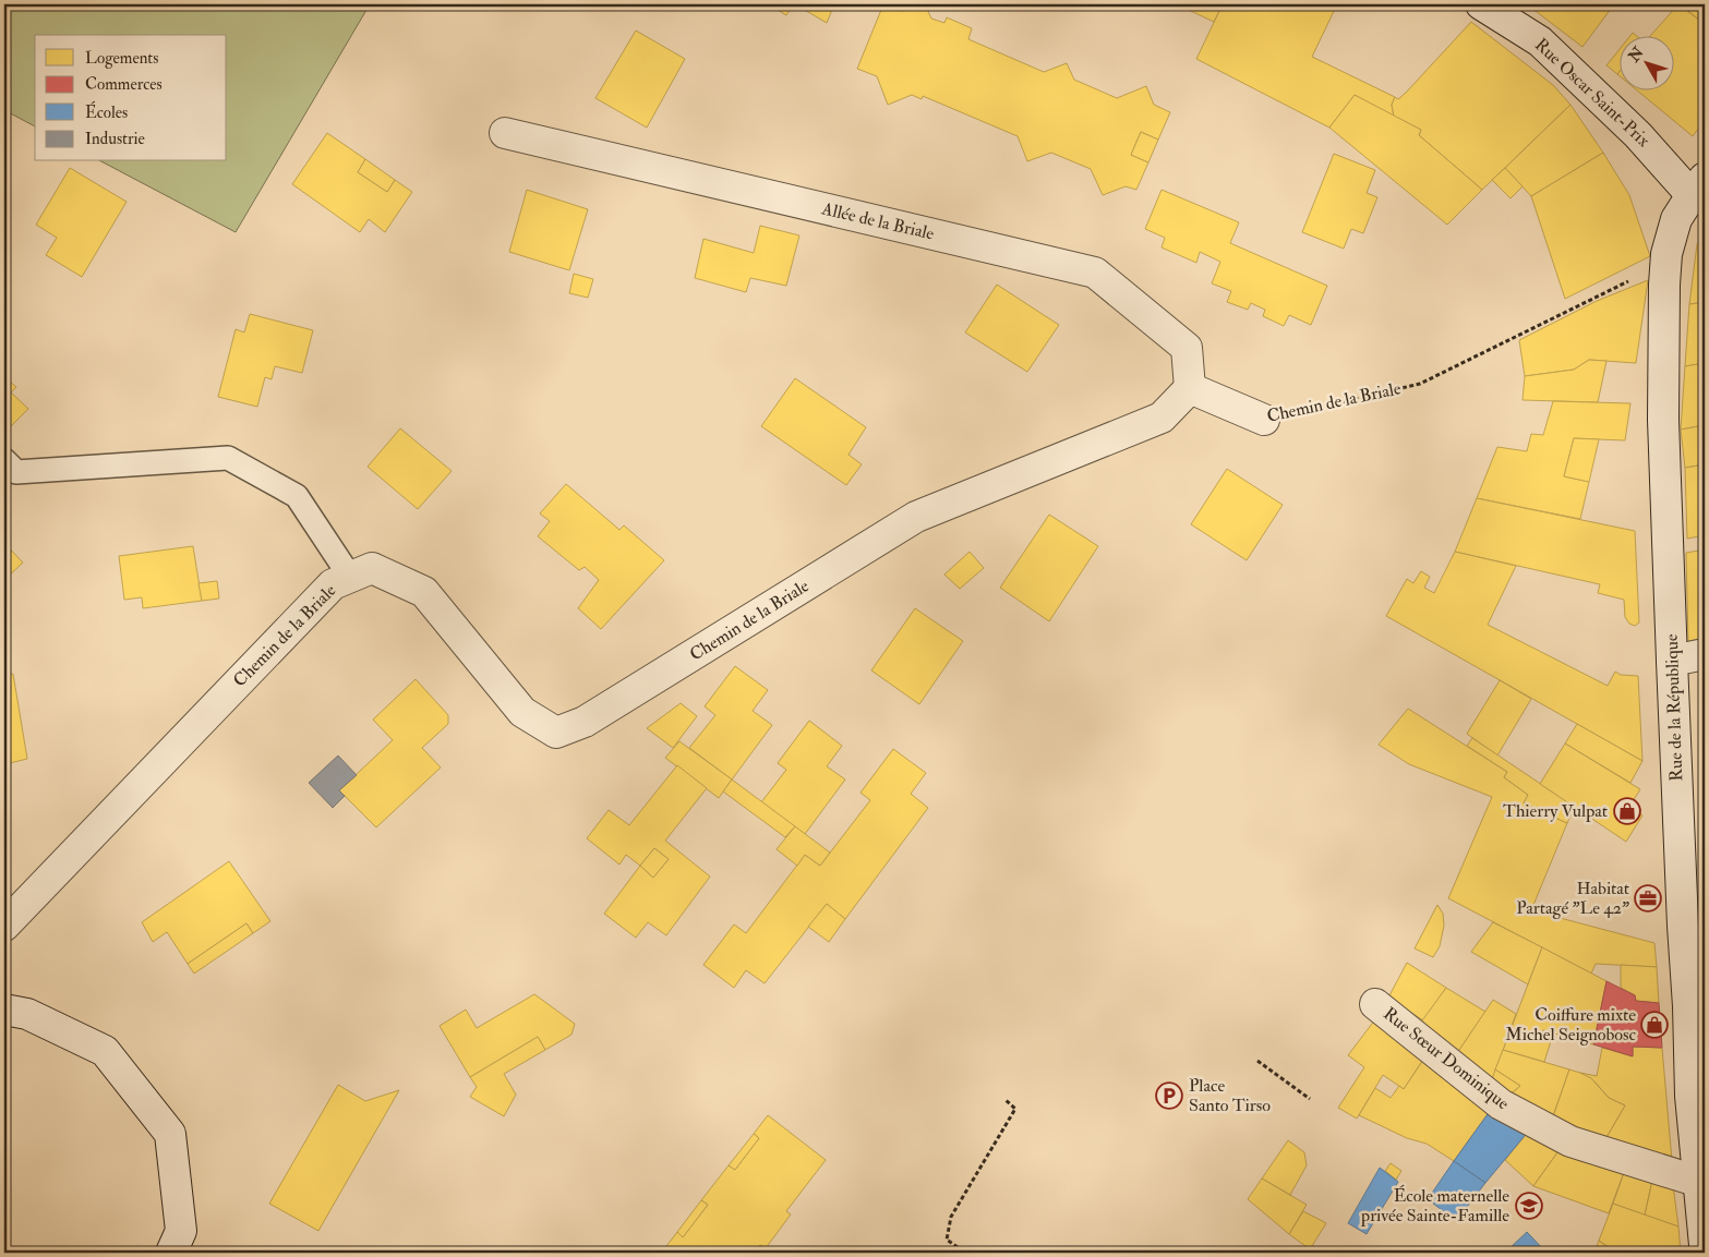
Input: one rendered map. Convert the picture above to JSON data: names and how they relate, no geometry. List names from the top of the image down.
{
  "streets": {
    "street": [
      "Rue Oscar Saint-Prix",
      "Allée de la Briale",
      "Chemin de la Briale",
      "Rue de la République",
      "Rue Sœur Dominique"
    ]
  },
  "crossings": [
    ["Rue Oscar Saint-Prix", "Rue de la République"],
    ["Allée de la Briale", "Chemin de la Briale"],
    ["Rue de la République", "Rue Sœur Dominique"]
  ],
  "places": {
    "shop": ["Thierry Vulpat", "Coiffure mixte Michel Seignobosc"],
    "office": ["Habitat Partagé \"Le 42\""],
    "parking": ["Place Santo Tirso"],
    "school or university": ["École maternelle privée Sainte-Famille"]
  },
  "legend": [
    "Logements",
    "Commerces",
    "Écoles",
    "Industrie"
  ],
  "north": "top left"
}
